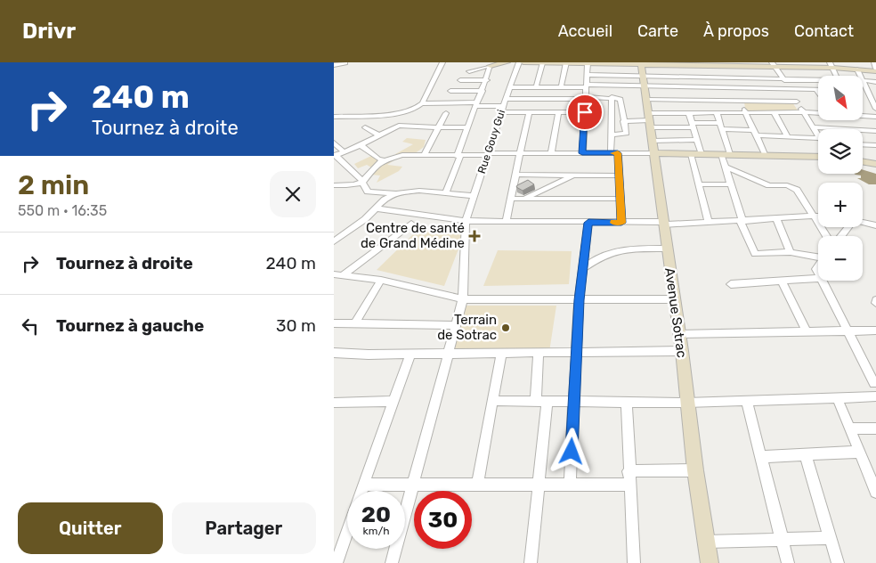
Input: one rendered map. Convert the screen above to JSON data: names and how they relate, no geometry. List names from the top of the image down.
{
  "streets": {
    "street": ["Rue Gouy Gui", "Avenue Sotrac"]
  },
  "places": {
    "health": ["Centre de santé de Grand Médine"],
    "other": ["Terrain de Sotrac"]
  },
  "north": "bottom right",
  "page": {
    "header": "Drivr",
    "nav": [
      "Accueil",
      "Carte",
      "À propos",
      "Contact"
    ],
    "turn": ["240 m", "Tournez à droite"],
    "map_buttons": ["+", "−"],
    "heading": ["2 min", "550 m · 16:35"],
    "list": [
      {
        "name": "Tournez à droite",
        "value": "240 m"
      },
      {
        "name": "Tournez à gauche",
        "value": "30 m"
      }
    ],
    "speed": "20 km/h",
    "limit": "30",
    "buttons": ["Quitter", "Partager"]
  }
}
